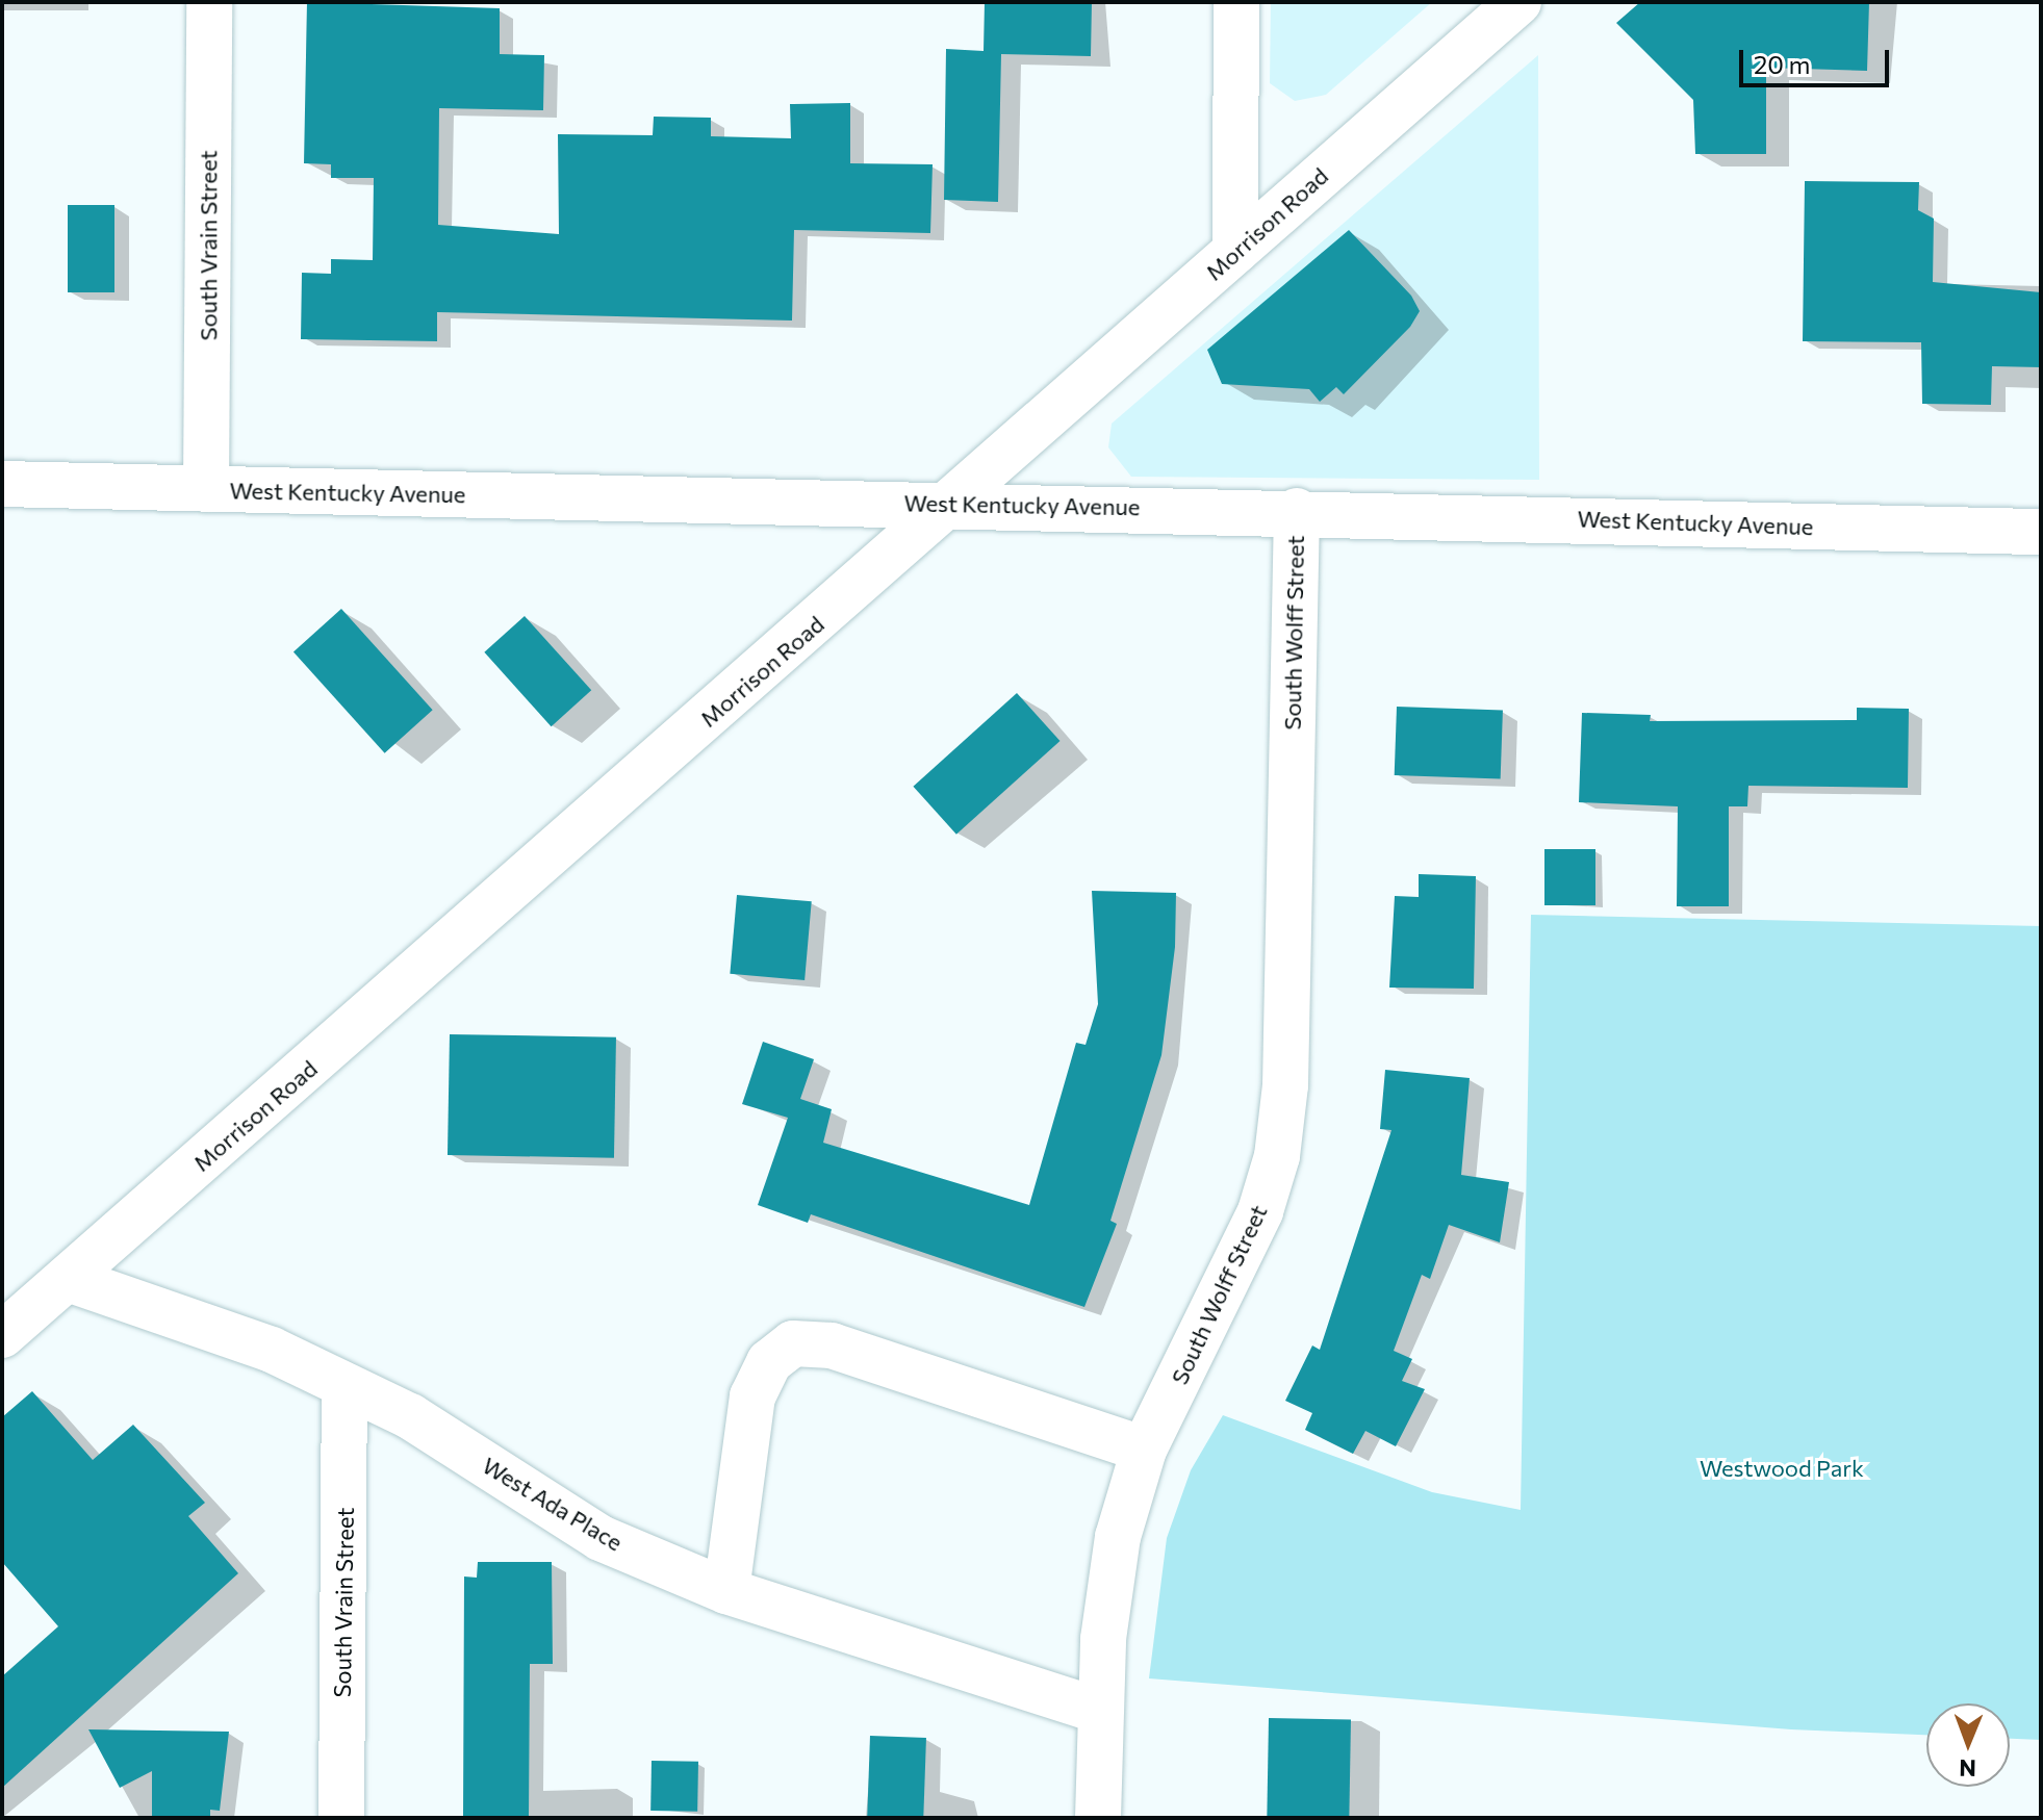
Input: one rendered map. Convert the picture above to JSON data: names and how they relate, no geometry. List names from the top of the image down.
{
  "streets": {
    "street": [
      "Morrison Road",
      "South Vrain Street",
      "West Kentucky Avenue",
      "South Wolff Street",
      "West Ada Place"
    ]
  },
  "crossings": [
    ["Morrison Road", "West Kentucky Avenue"],
    ["Morrison Road", "West Ada Place"],
    ["South Vrain Street", "West Kentucky Avenue"],
    ["South Vrain Street", "West Ada Place"],
    ["West Kentucky Avenue", "South Wolff Street"],
    ["South Wolff Street", "West Ada Place"]
  ],
  "parks": ["Westwood Park"],
  "scale_bar": "20 m",
  "north": "bottom"
}
